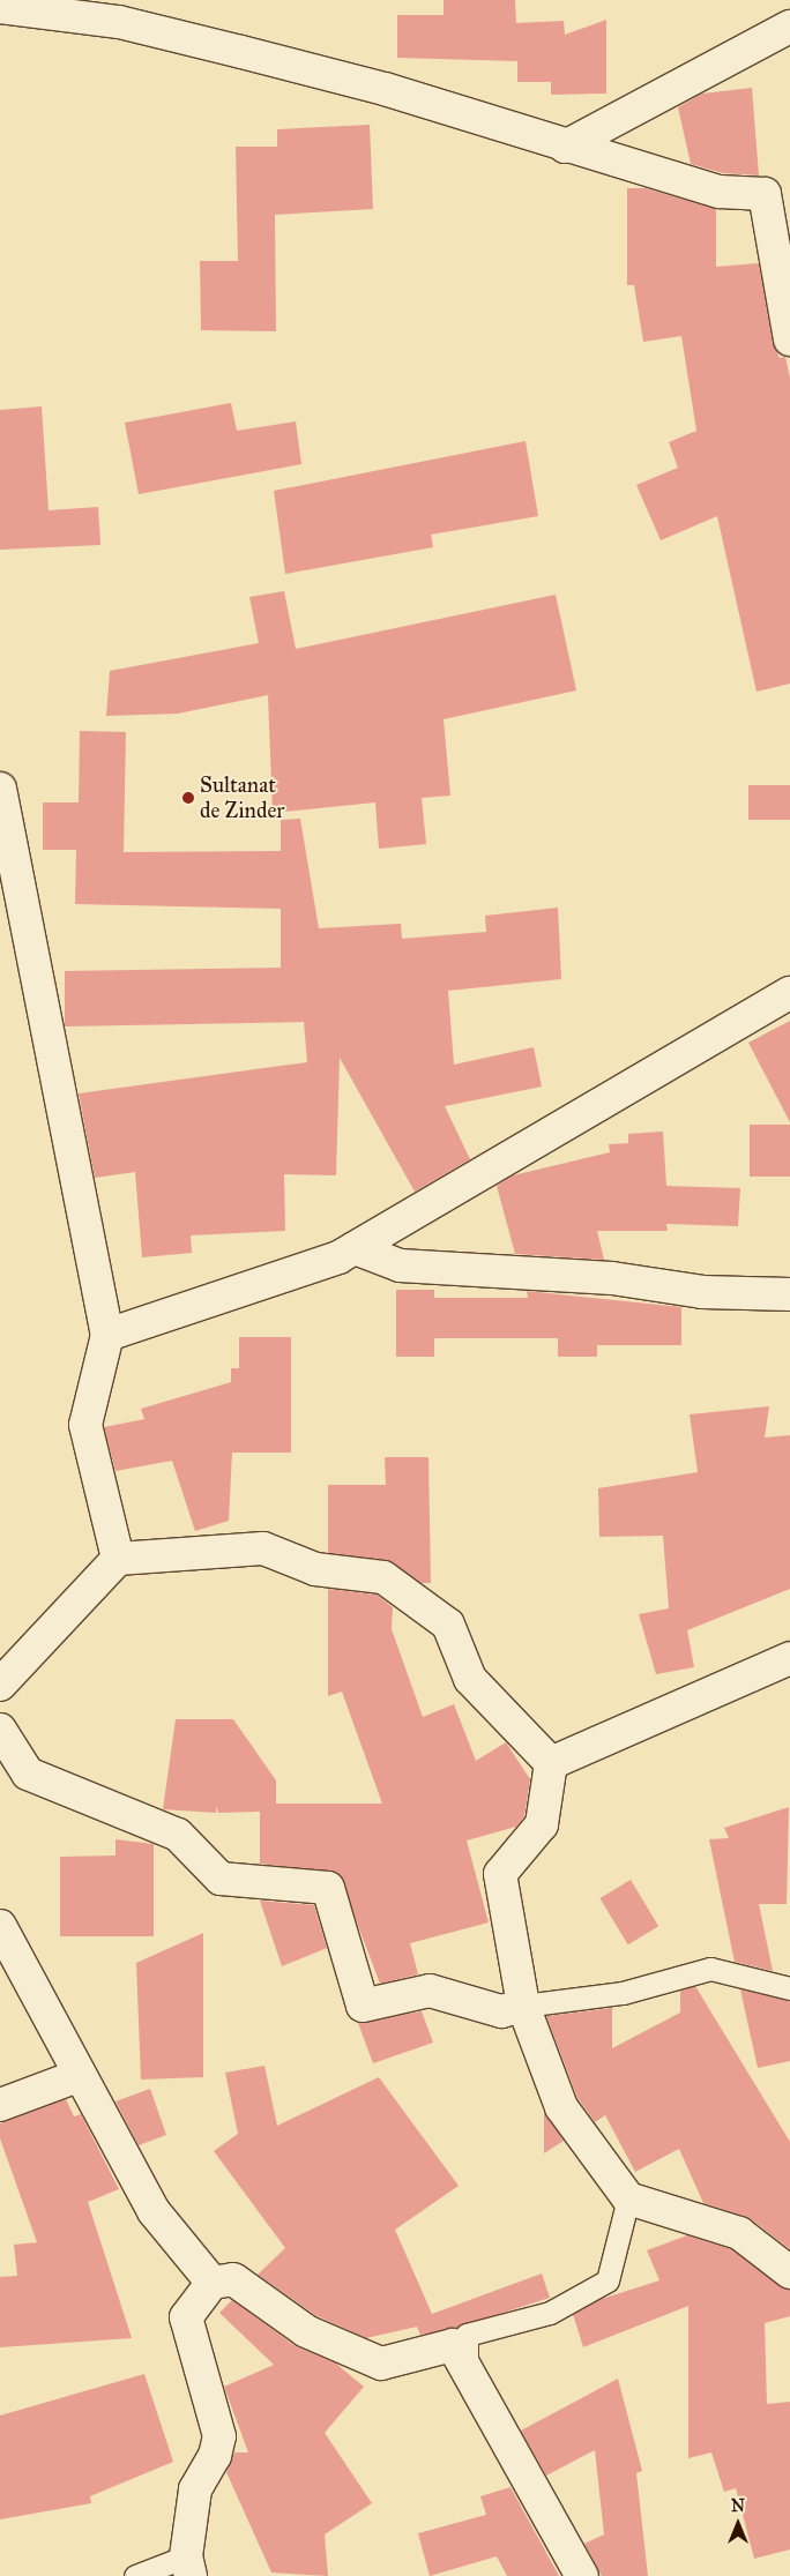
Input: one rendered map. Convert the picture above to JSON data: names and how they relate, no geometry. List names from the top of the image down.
{
  "places": ["Sultanat de Zinder"],
  "north": "top"
}
